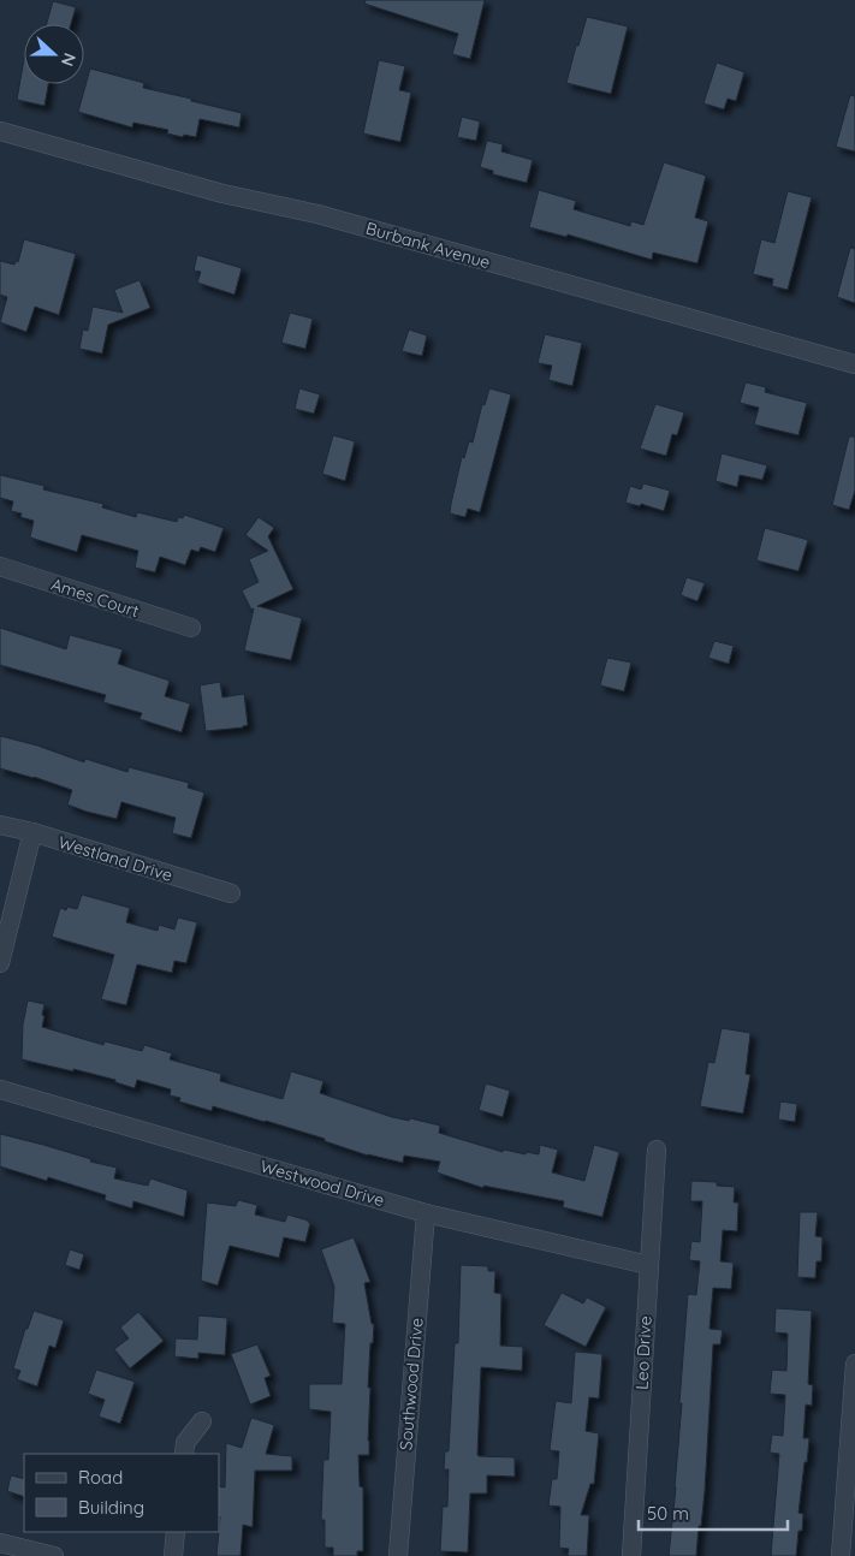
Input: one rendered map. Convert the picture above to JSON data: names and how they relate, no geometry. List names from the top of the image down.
{
  "streets": {
    "street": [
      "Burbank Avenue",
      "Ames Court",
      "Westland Drive",
      "Westwood Drive",
      "Leo Drive",
      "Southwood Drive"
    ]
  },
  "crossings": [
    ["Westwood Drive", "Leo Drive"],
    ["Westwood Drive", "Southwood Drive"]
  ],
  "legend": ["Road", "Building"],
  "scale_bar": "50 m",
  "north": "right"
}
